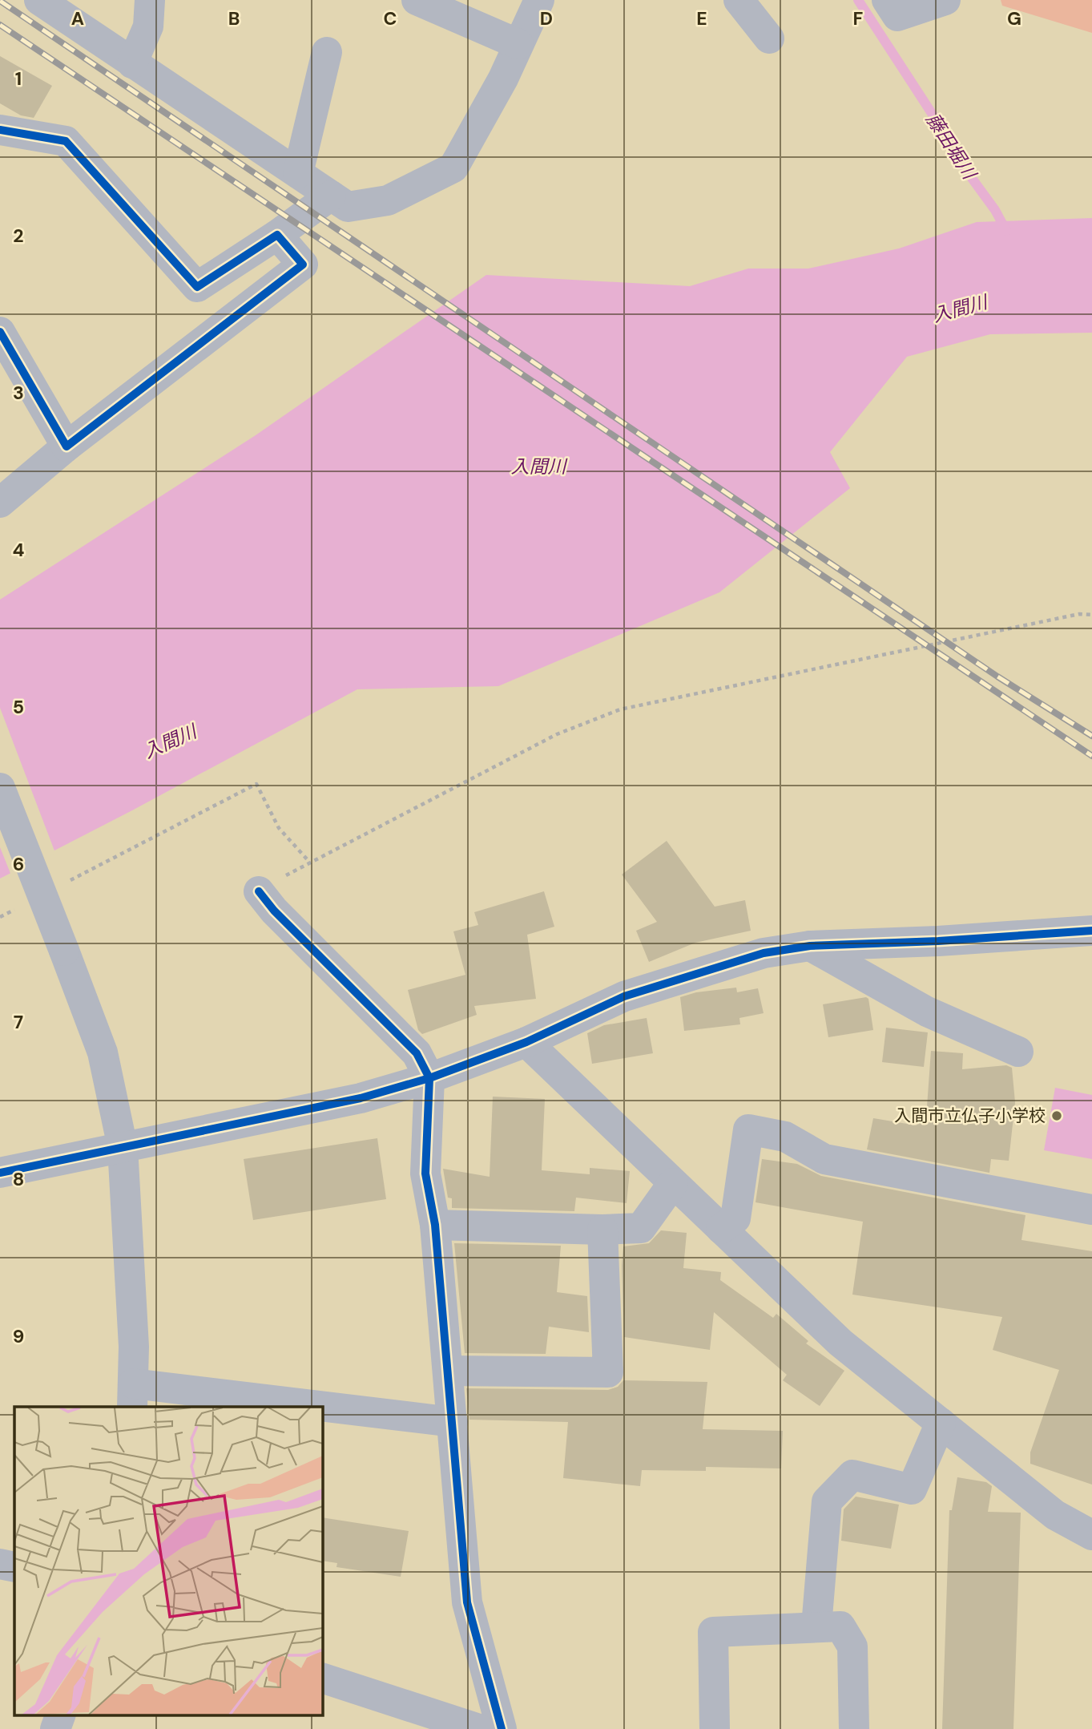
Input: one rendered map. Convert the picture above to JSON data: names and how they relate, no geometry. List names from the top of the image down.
{
  "water": ["藤田堀川", "入間川"],
  "places": ["入間市立仏子小学校"],
  "grid": {
    "columns": [
      "A",
      "B",
      "C",
      "D",
      "E",
      "F",
      "G"
    ],
    "rows": [
      "1",
      "2",
      "3",
      "4",
      "5",
      "6",
      "7",
      "8",
      "9"
    ]
  }
}
